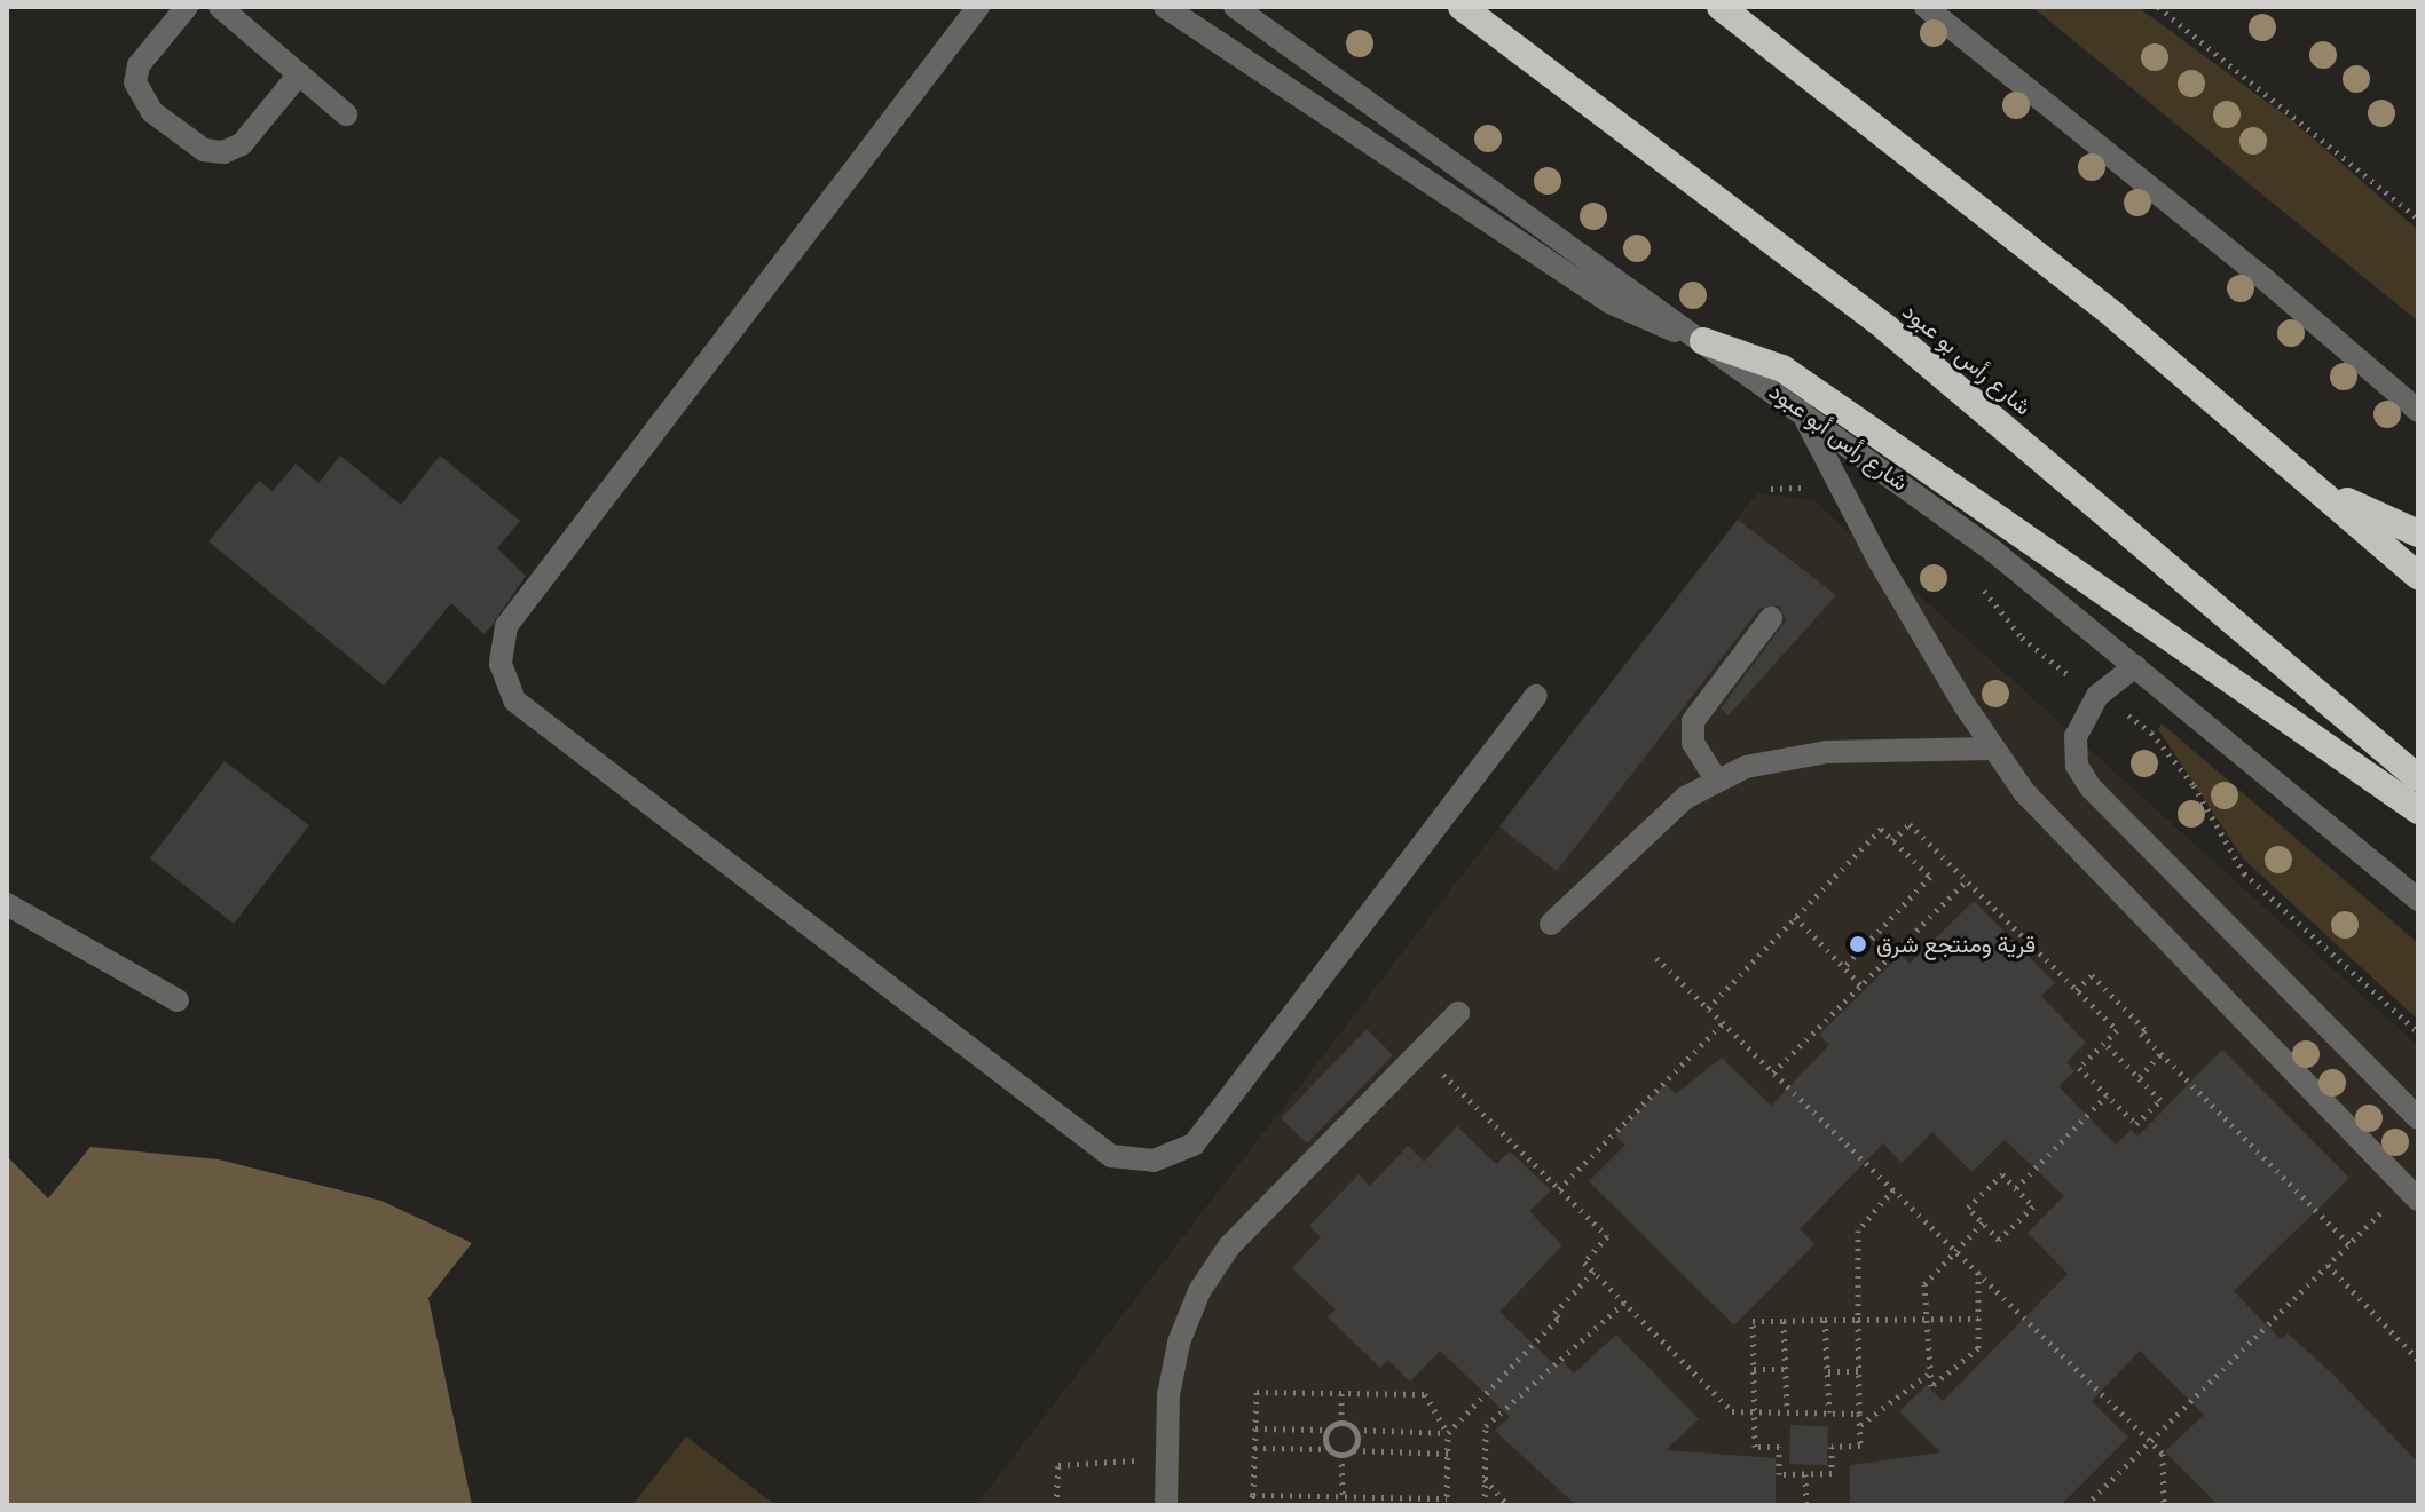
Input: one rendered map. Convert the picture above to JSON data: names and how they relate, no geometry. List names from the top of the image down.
{
  "streets": {
    "highway": ["شارع رأس بو عبود"],
    "street": ["شارع رأس أبو عبود"]
  },
  "places": ["قرية ومنتجع شرق"]
}
